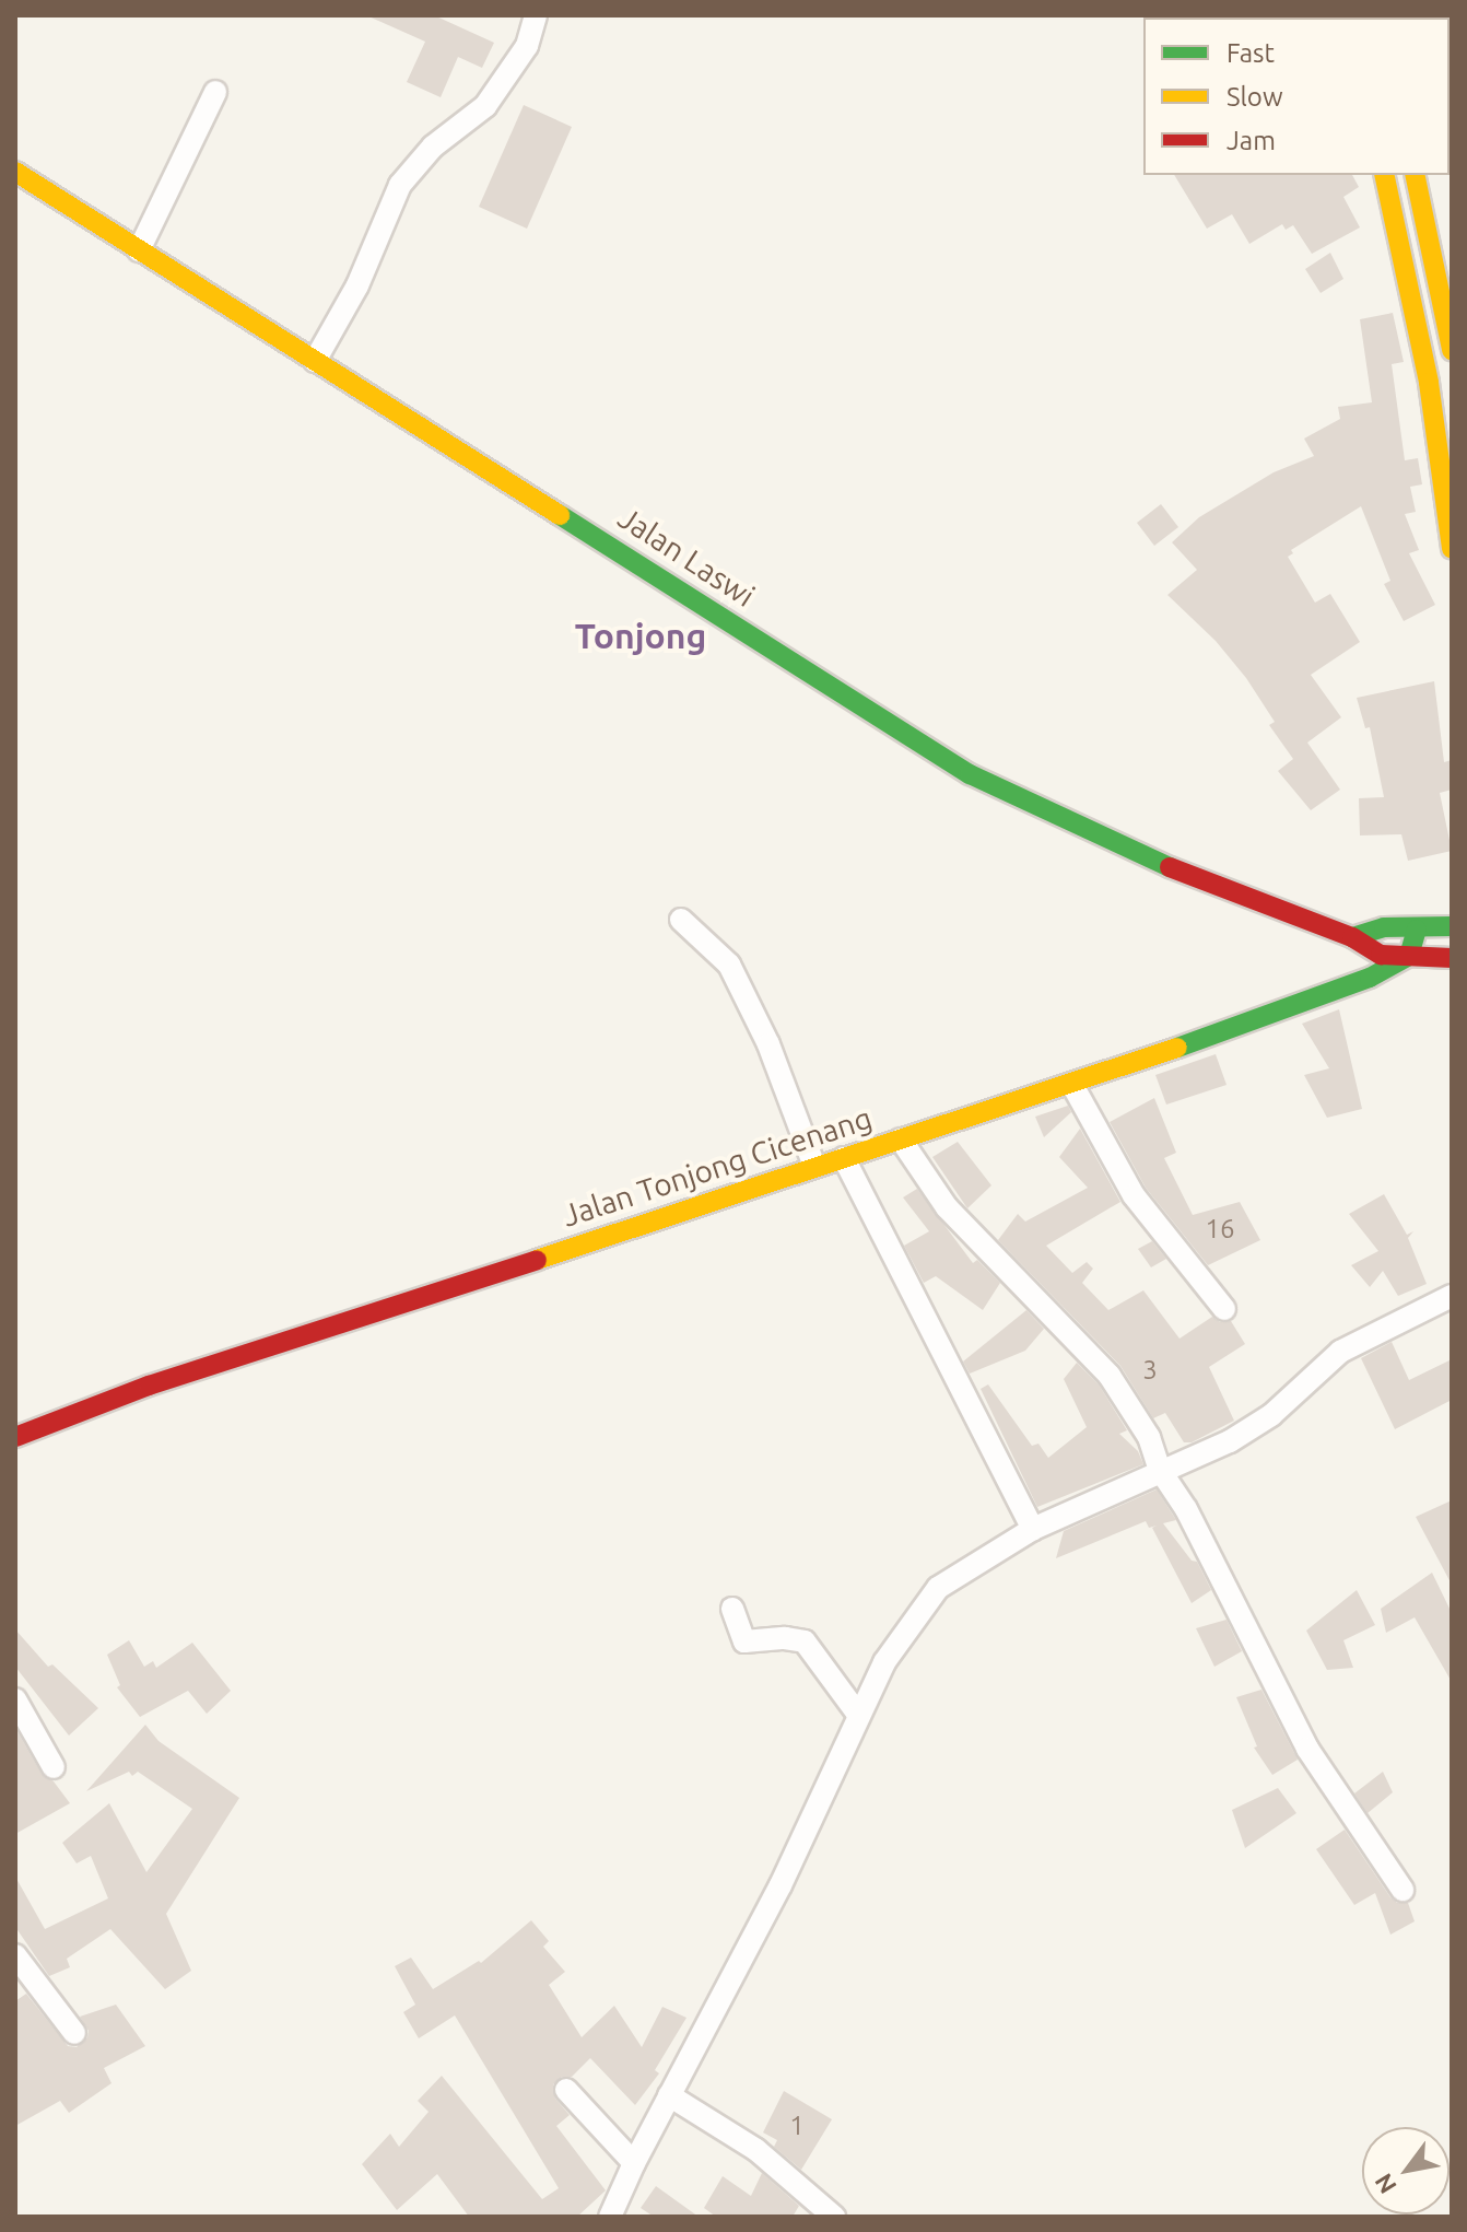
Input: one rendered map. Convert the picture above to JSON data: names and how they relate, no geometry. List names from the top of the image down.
{
  "streets": {
    "main road": ["Jalan Laswi", "Jalan Tonjong Cicenang"]
  },
  "crossings": [
    ["Jalan Laswi", "Jalan Tonjong Cicenang"]
  ],
  "districts": ["Tonjong"],
  "house_numbers": ["16", "3", "1"],
  "legend": ["Fast", "Slow", "Jam"],
  "north": "bottom left"
}
